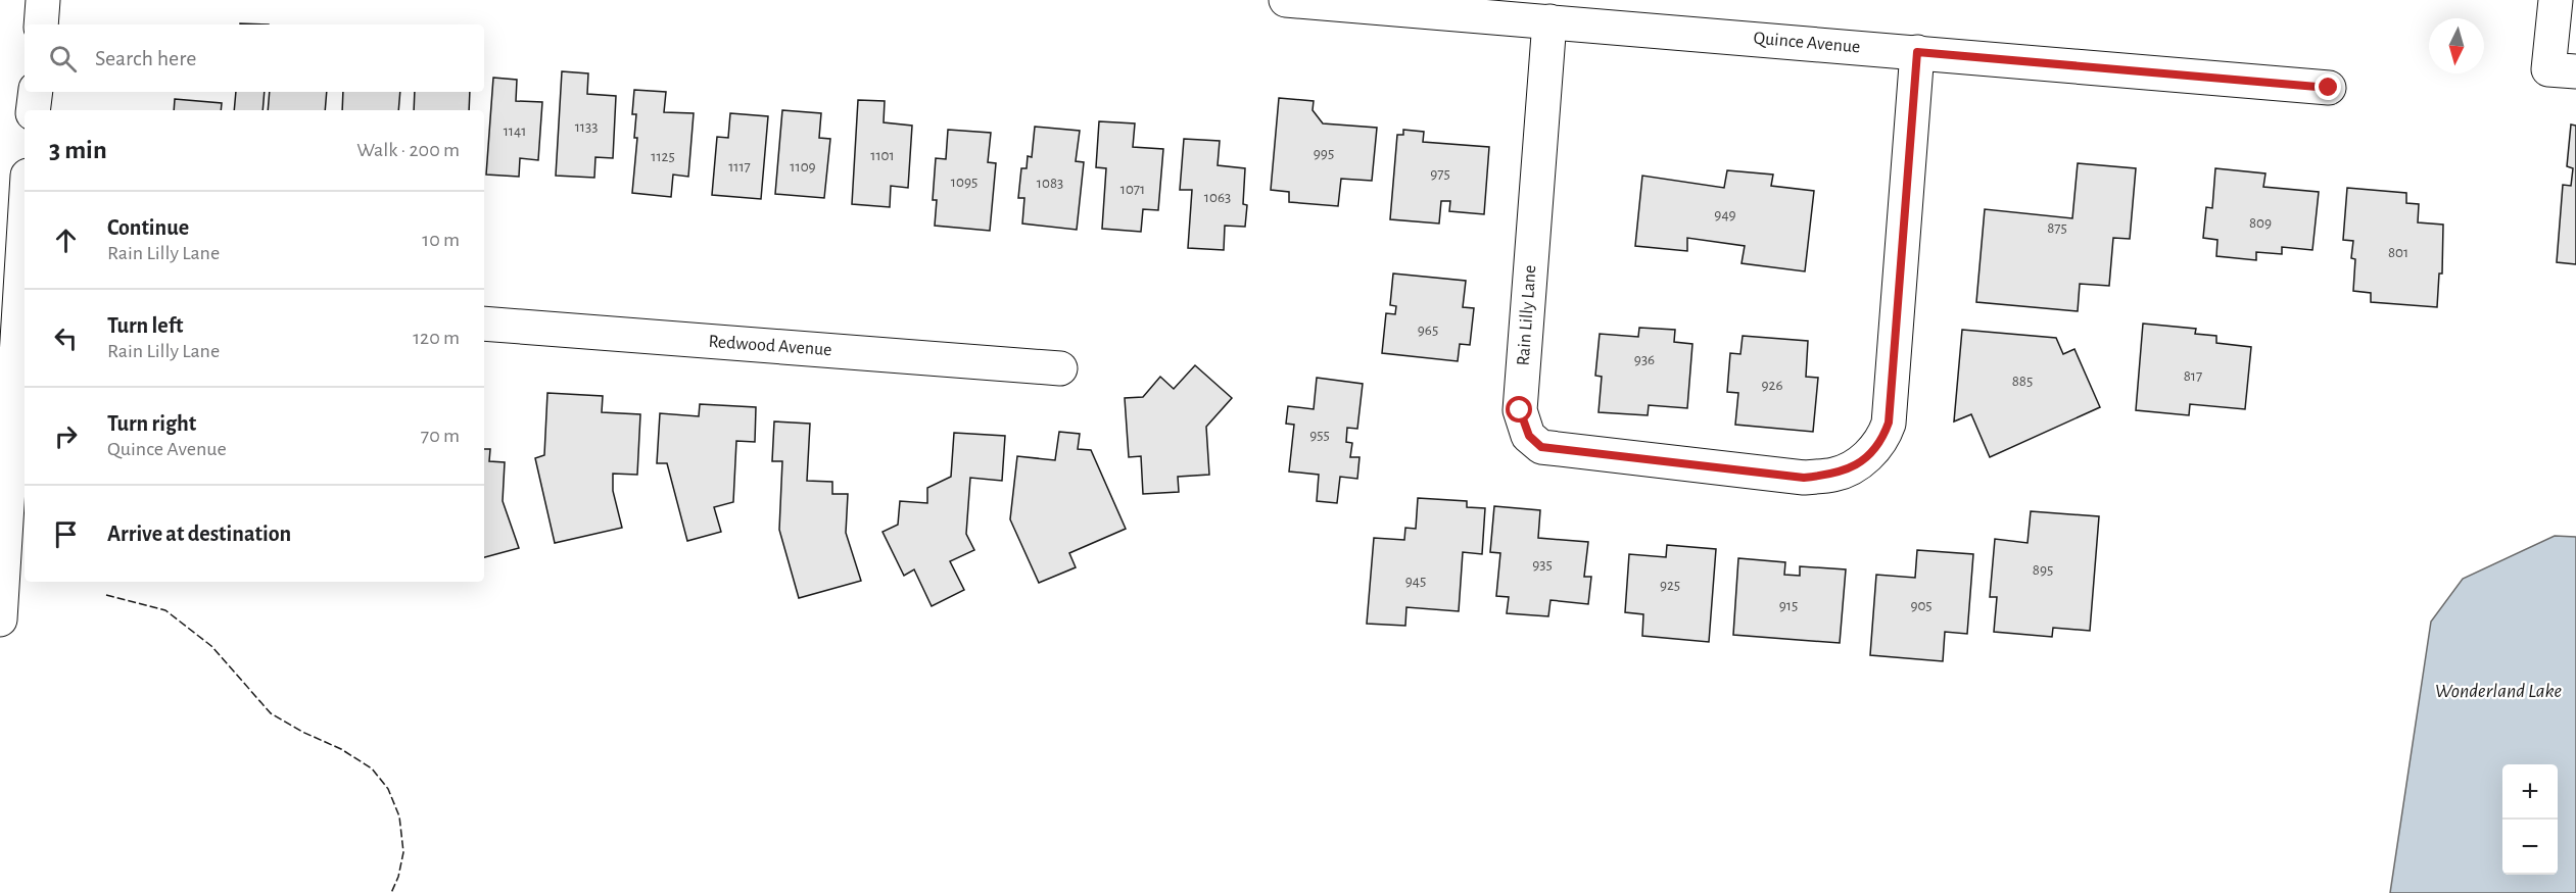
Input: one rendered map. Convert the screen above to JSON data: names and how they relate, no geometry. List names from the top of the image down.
{
  "streets": {
    "street": ["Quince Avenue", "Rain Lilly Lane", "Redwood Avenue"]
  },
  "crossings": [
    ["Quince Avenue", "Rain Lilly Lane"]
  ],
  "water": ["Wonderland Lake"],
  "house_numbers": [
    "1133",
    "1141",
    "995",
    "1101",
    "1125",
    "1117",
    "1109",
    "975",
    "1095",
    "1083",
    "1071",
    "1063",
    "949",
    "809",
    "875",
    "801",
    "965",
    "936",
    "817",
    "885",
    "926",
    "955",
    "935",
    "895",
    "945",
    "925",
    "915",
    "905"
  ],
  "north": "bottom",
  "page": {
    "search": "Search here",
    "heading": ["3 min", "Walk · 200 m"],
    "list": [
      ["Continue", "Rain Lilly Lane", "10 m"],
      ["Turn left", "Rain Lilly Lane", "120 m"],
      ["Turn right", "Quince Avenue", "70 m"],
      "Arrive at destination"
    ],
    "map_buttons": ["+", "−"]
  }
}
